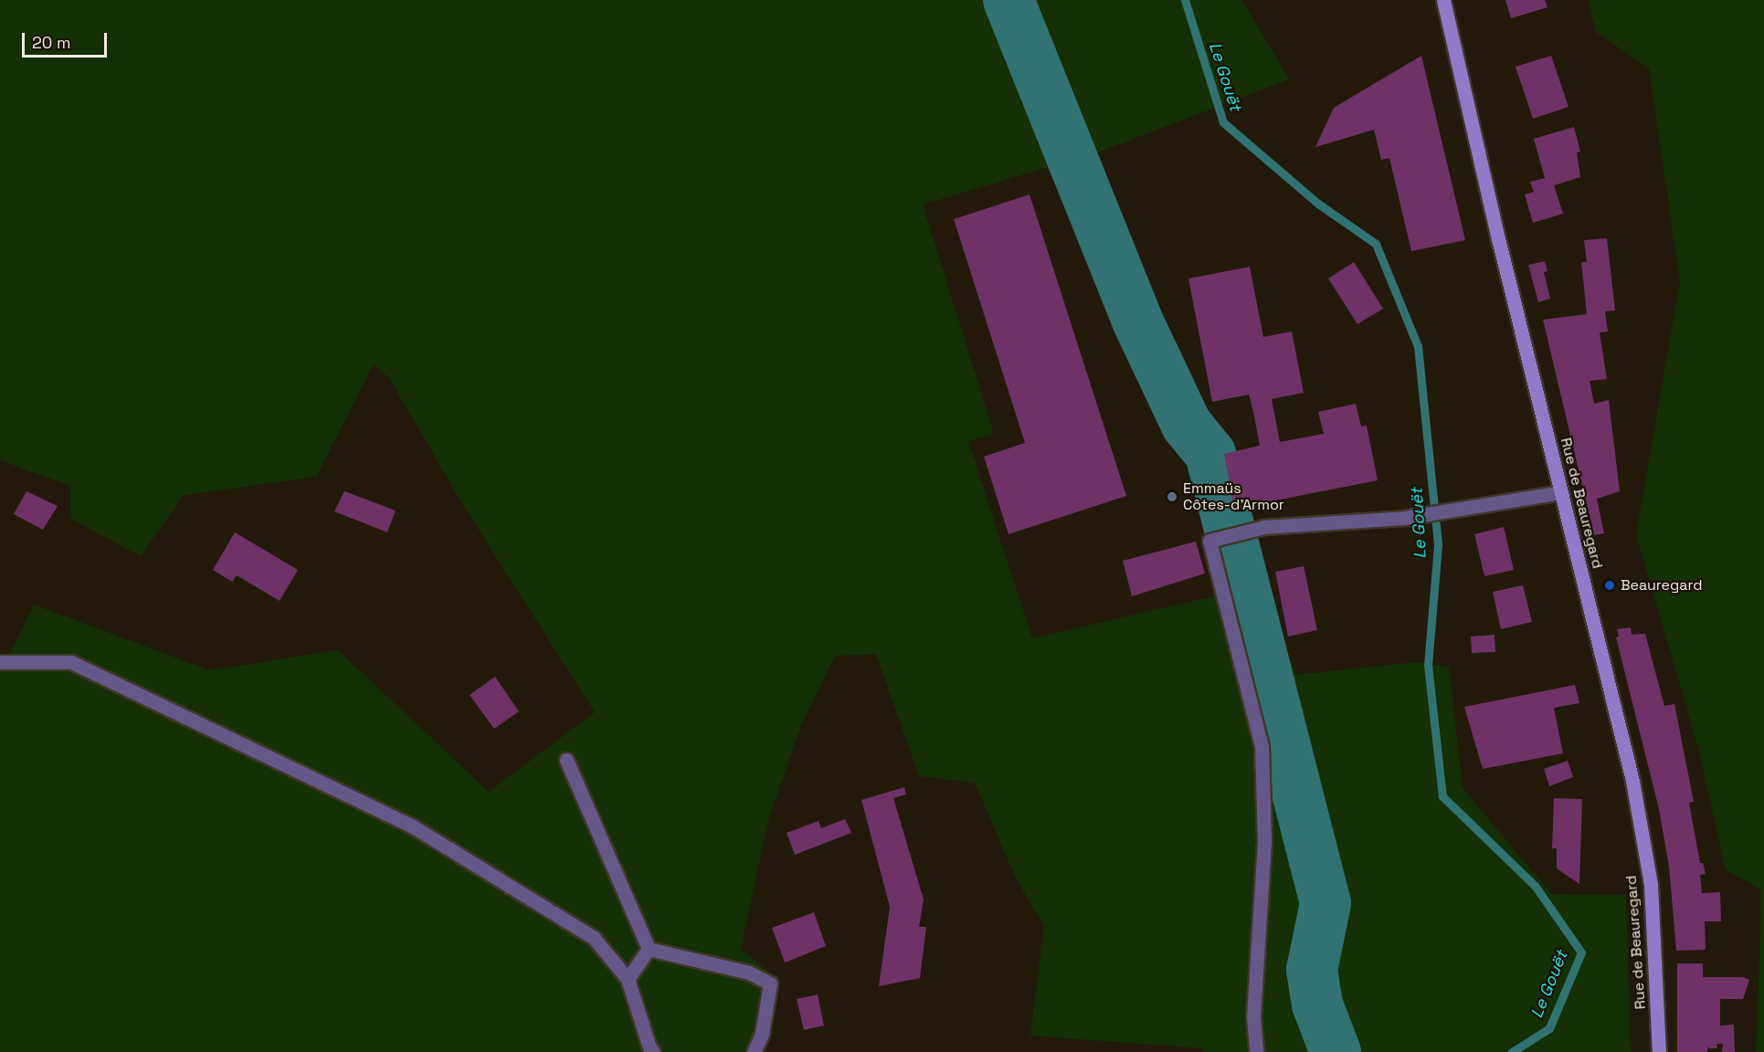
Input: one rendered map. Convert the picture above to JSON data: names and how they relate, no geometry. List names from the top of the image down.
{
  "streets": {
    "main road": ["Rue de Beauregard"]
  },
  "water": ["Le Gouët"],
  "places": ["Emmaüs Côtes-d'Armor", "Beauregard"],
  "scale_bar": "20 m"
}
